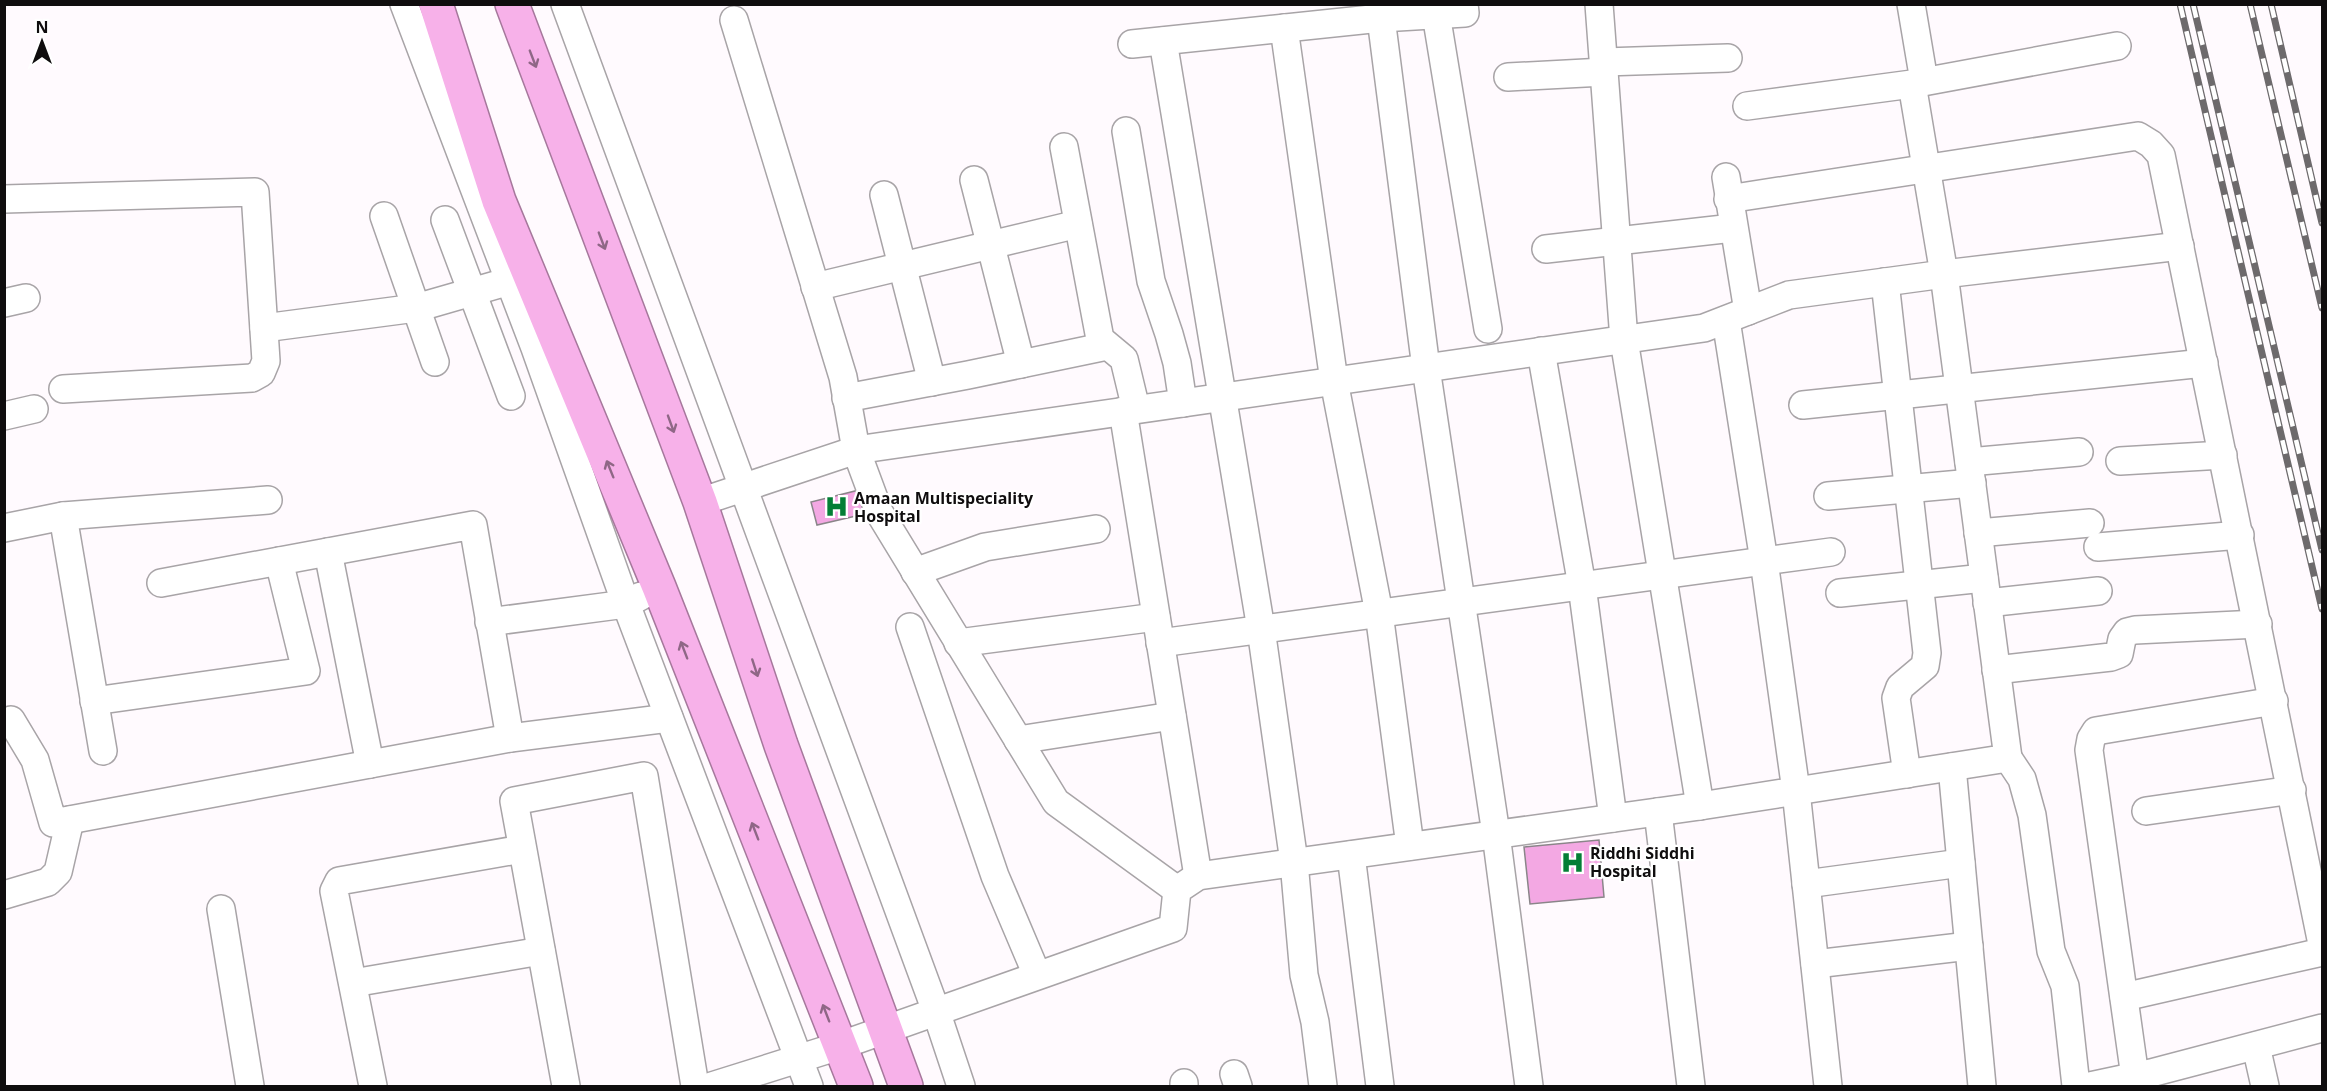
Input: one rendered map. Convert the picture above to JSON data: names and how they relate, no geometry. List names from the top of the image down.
{
  "places": {
    "hospital": ["Amaan Multispeciality Hospital", "Riddhi Siddhi Hospital"]
  },
  "north": "top"
}
